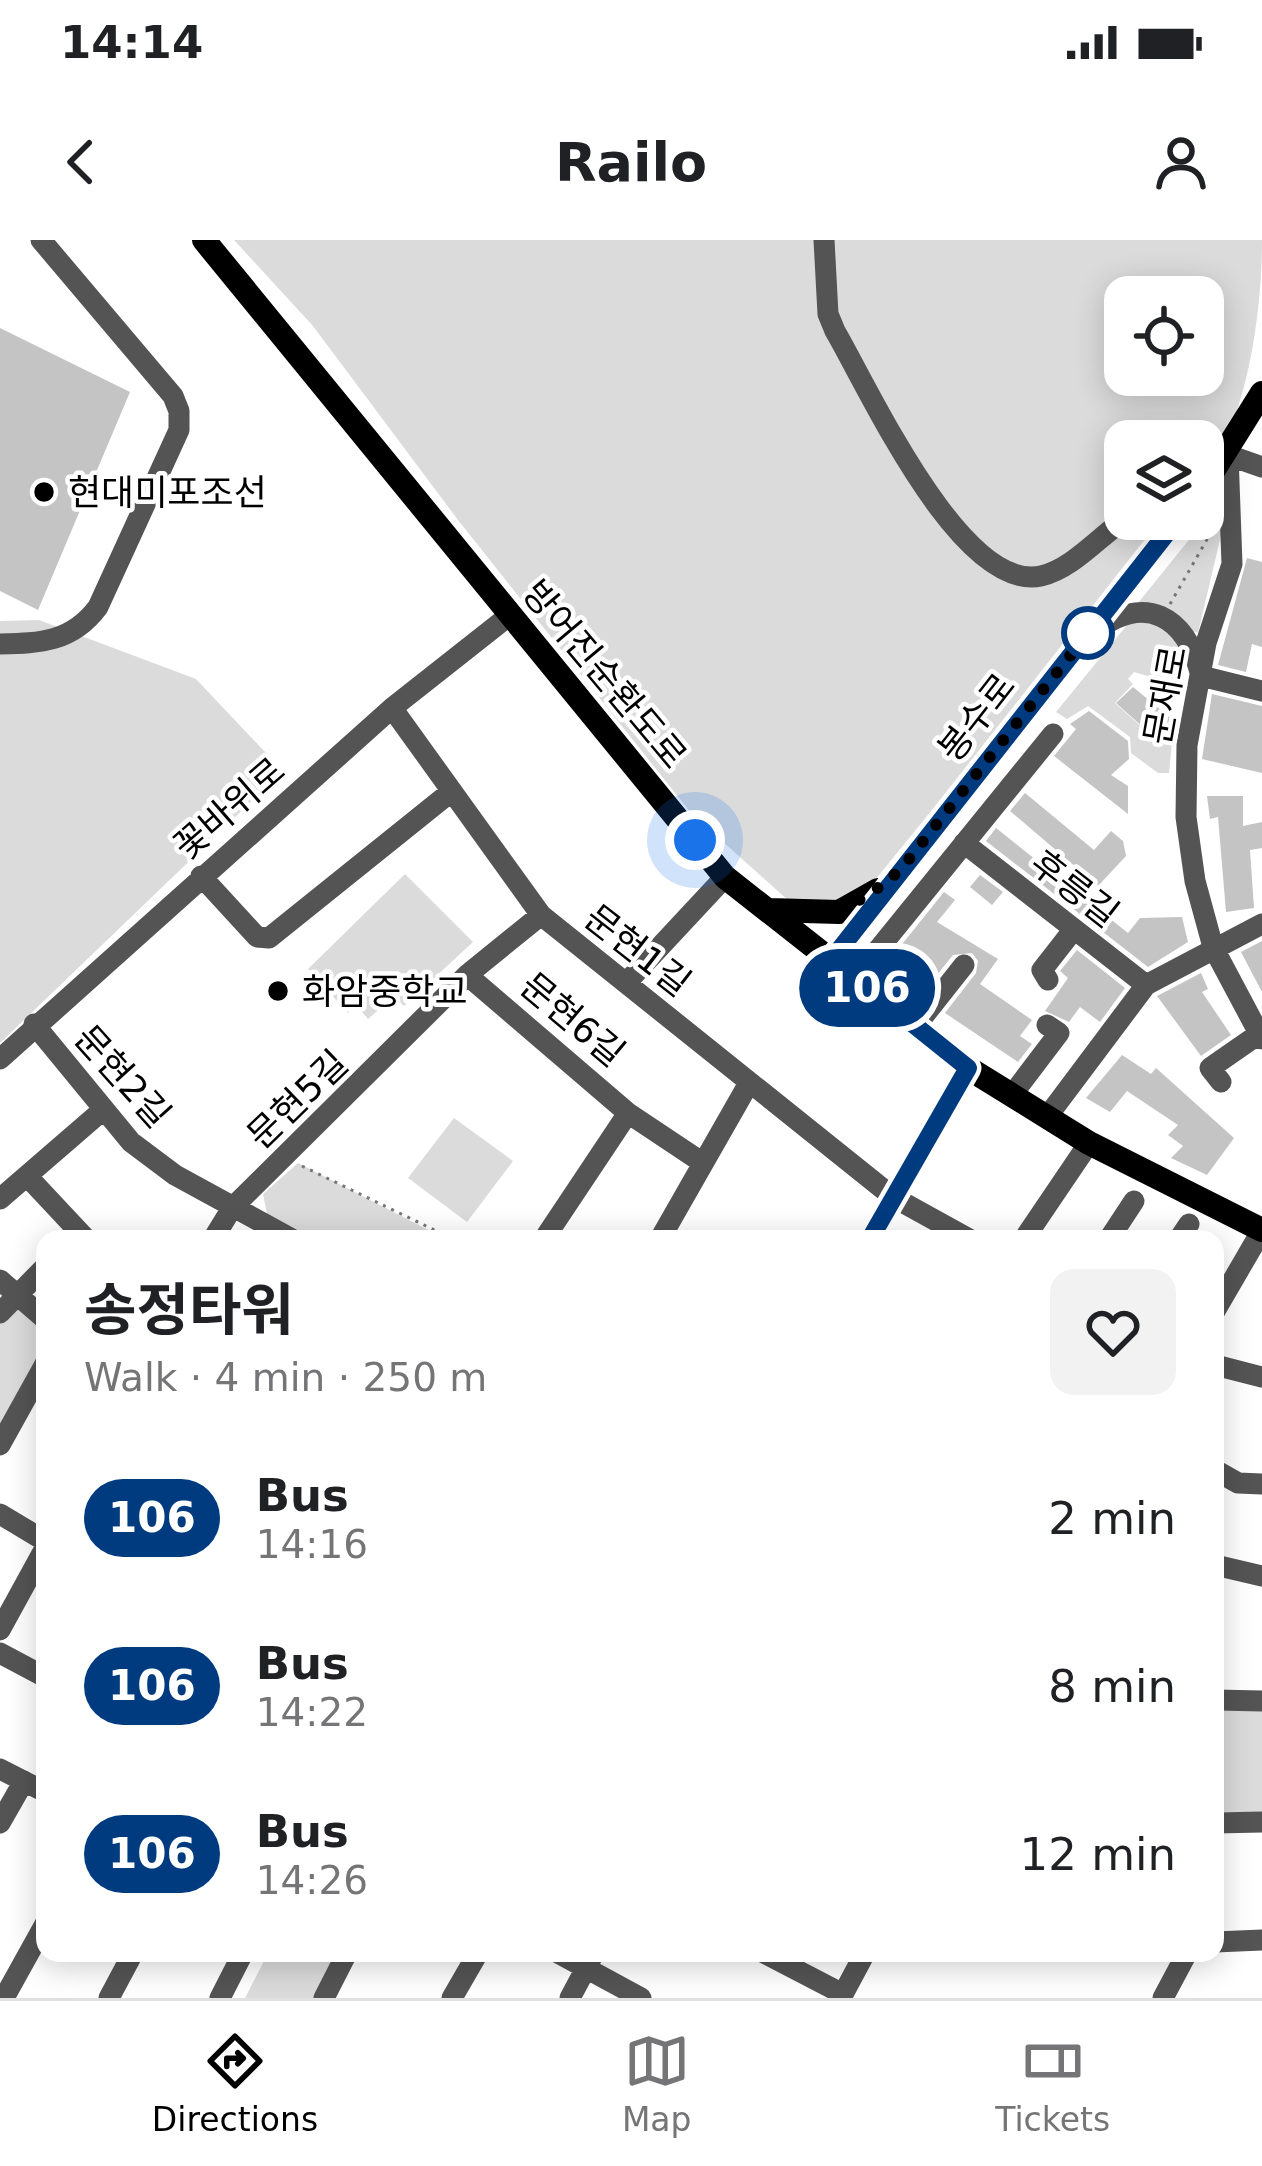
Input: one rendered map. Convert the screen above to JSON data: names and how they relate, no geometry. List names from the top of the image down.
{
  "streets": {
    "main road": ["방어진순환도로", "봉수로"],
    "street": [
      "문재로",
      "꽃바위로",
      "후릉길",
      "문현1길",
      "문현6길",
      "문현2길",
      "문현5길"
    ]
  },
  "crossings": [
    ["방어진순환도로", "봉수로"],
    ["방어진순환도로", "꽃바위로"],
    ["꽃바위로", "문현1길"],
    ["꽃바위로", "문현2길"],
    ["문현1길", "문현5길"],
    ["문현6길", "문현5길"],
    ["문현2길", "문현5길"]
  ],
  "places": ["현대미포조선", "화암중학교"],
  "lines": ["bus line 106"],
  "page": {
    "status": "14:14",
    "header": "Railo",
    "on_map": "106",
    "heading": ["송정타워", "Walk · 4 min · 250 m"],
    "list": [
      {
        "mark": "106",
        "name": "Bus",
        "note": "14:16",
        "value": "2 min"
      },
      {
        "mark": "106",
        "name": "Bus",
        "note": "14:22",
        "value": "8 min"
      },
      {
        "mark": "106",
        "name": "Bus",
        "note": "14:26",
        "value": "12 min"
      }
    ],
    "tabs": ["Directions", "Map", "Tickets"]
  }
}
